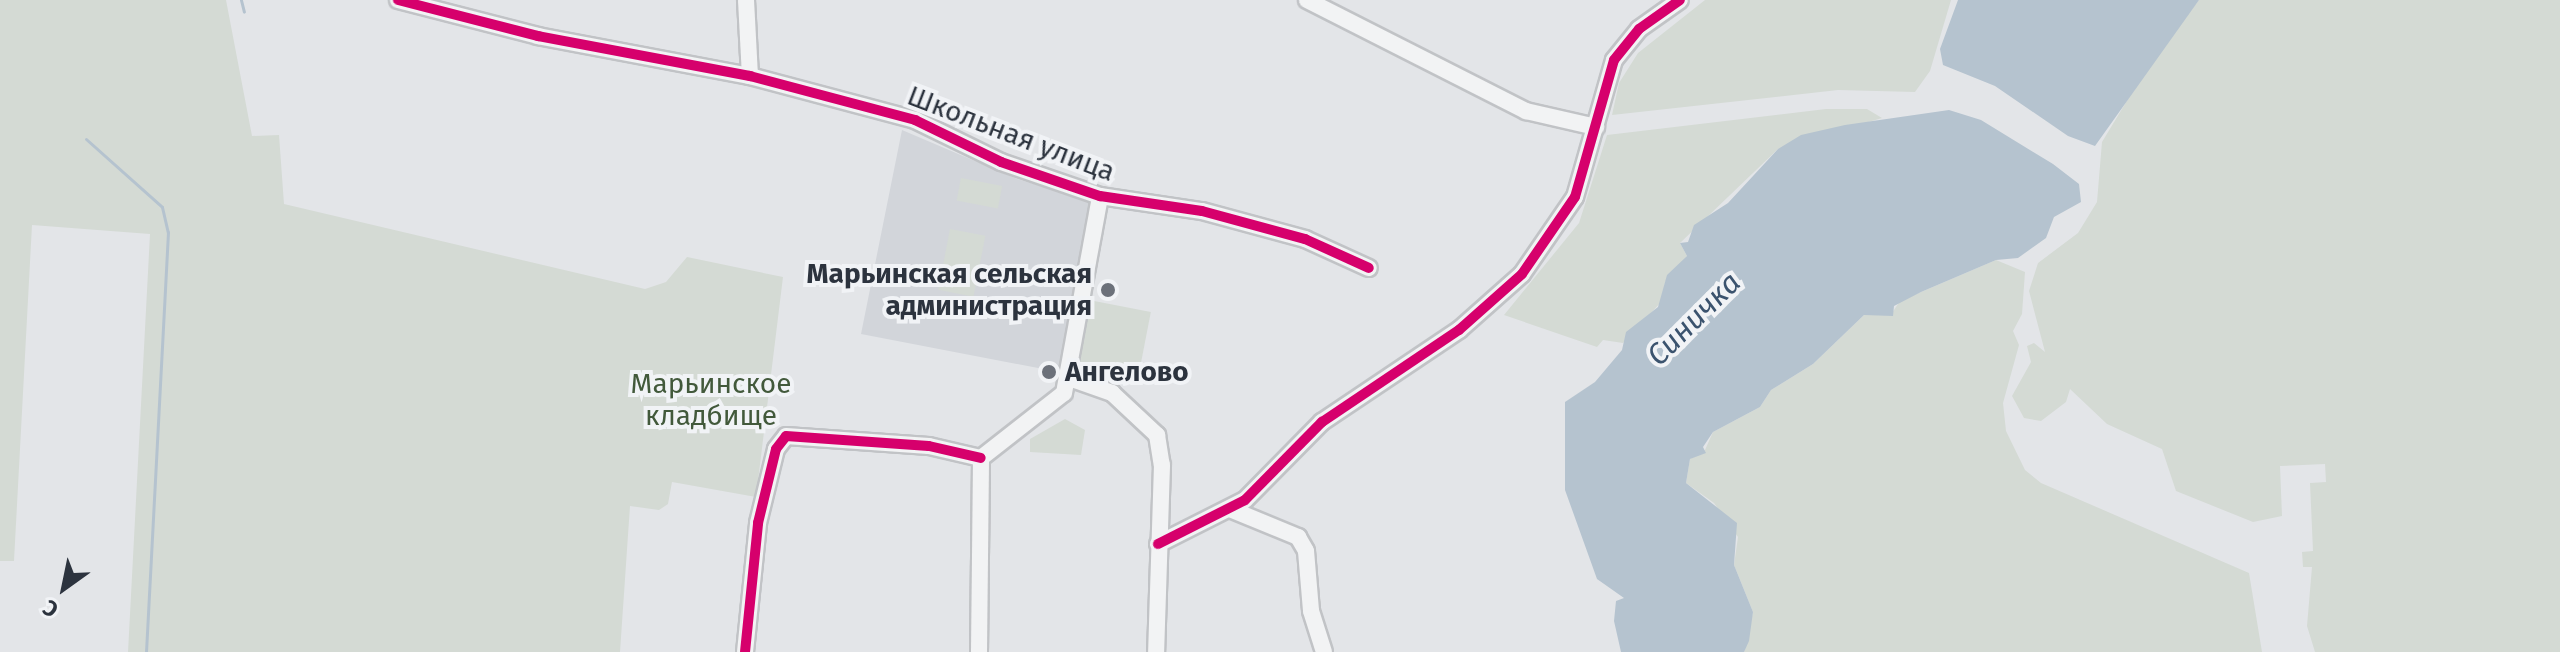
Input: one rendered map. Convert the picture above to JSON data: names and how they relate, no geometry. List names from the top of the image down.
{
  "streets": {
    "street": ["Школьная улица"]
  },
  "water": ["Синичка"],
  "parks": ["Марьинское кладбище"],
  "places": ["Марьинская сельская администрация", "Ангелово"],
  "north": "bottom left"
}
